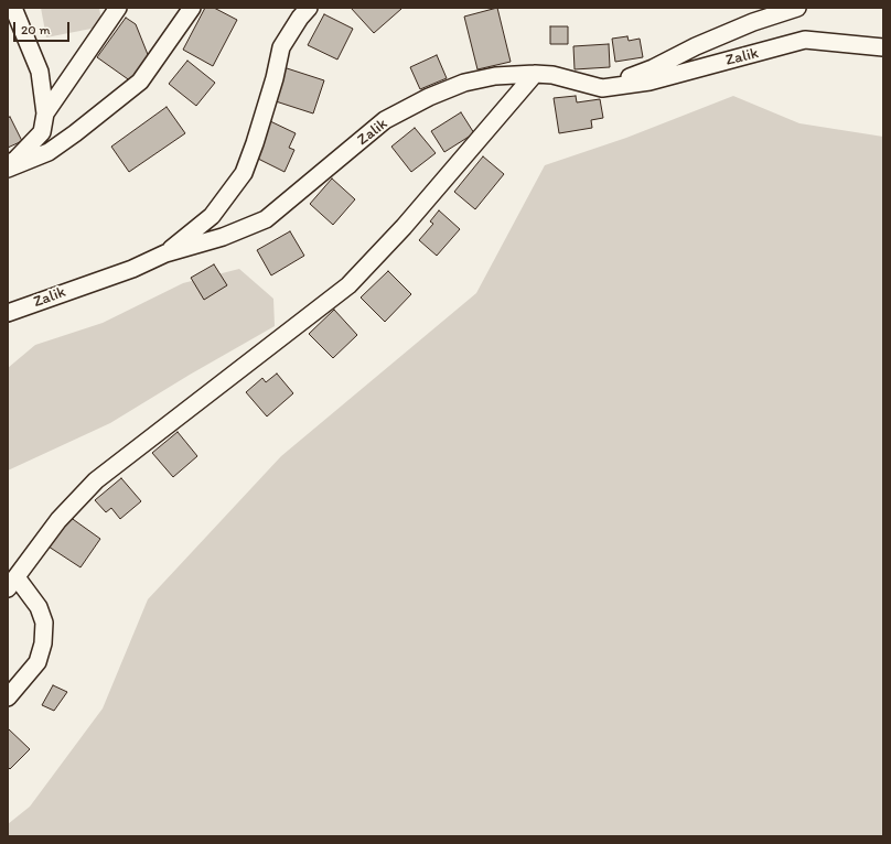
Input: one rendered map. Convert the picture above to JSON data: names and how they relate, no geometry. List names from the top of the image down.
{
  "streets": {
    "street": ["Zalik"]
  },
  "scale_bar": "20 m"
}
